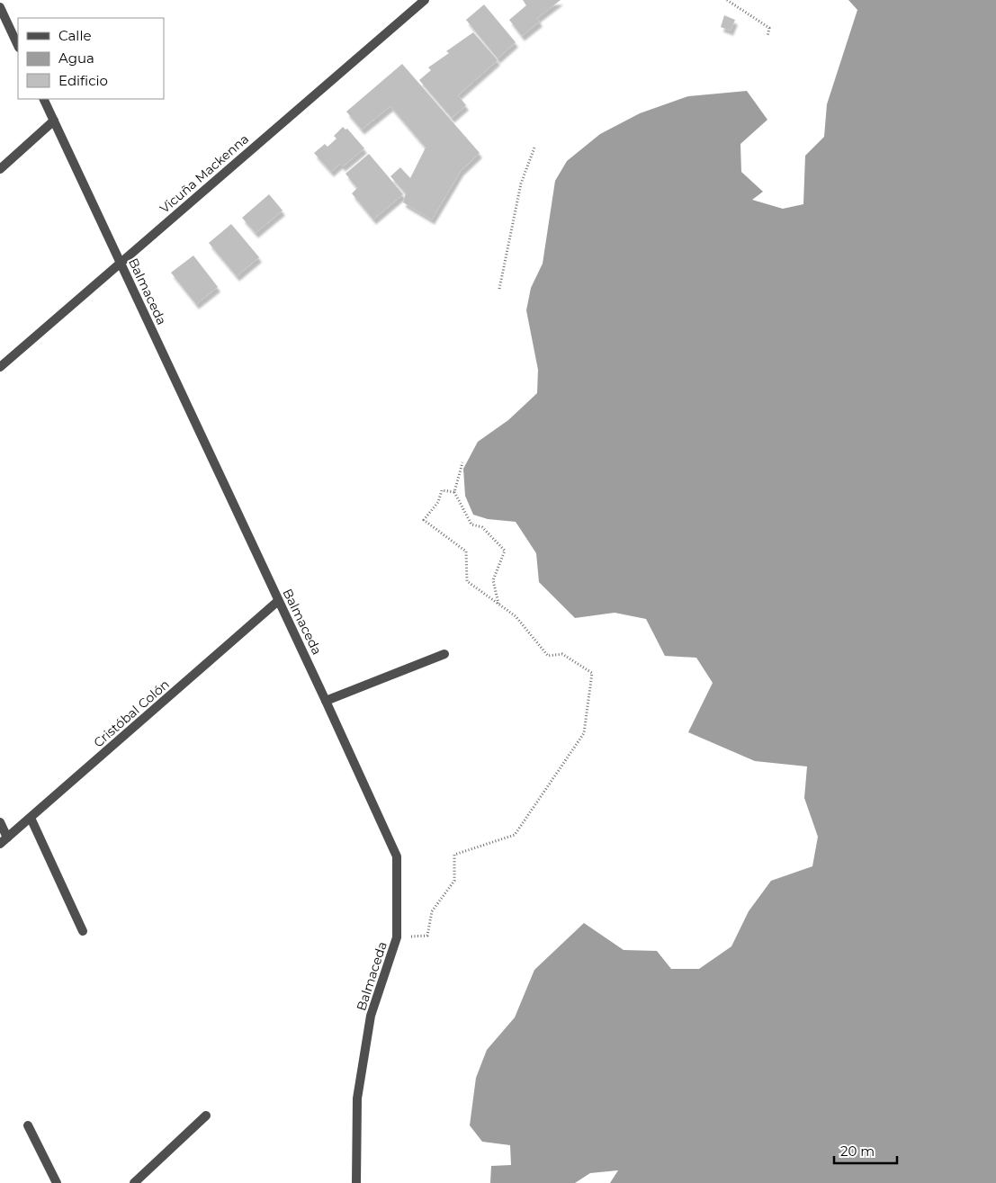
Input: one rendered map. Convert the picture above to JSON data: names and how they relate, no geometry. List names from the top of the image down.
{
  "streets": {
    "street": ["Vicuña Mackenna", "Balmaceda", "Cristóbal Colón"]
  },
  "crossings": [
    ["Vicuña Mackenna", "Balmaceda"],
    ["Balmaceda", "Cristóbal Colón"]
  ],
  "legend": ["Calle", "Agua", "Edificio"],
  "scale_bar": "20 m"
}
